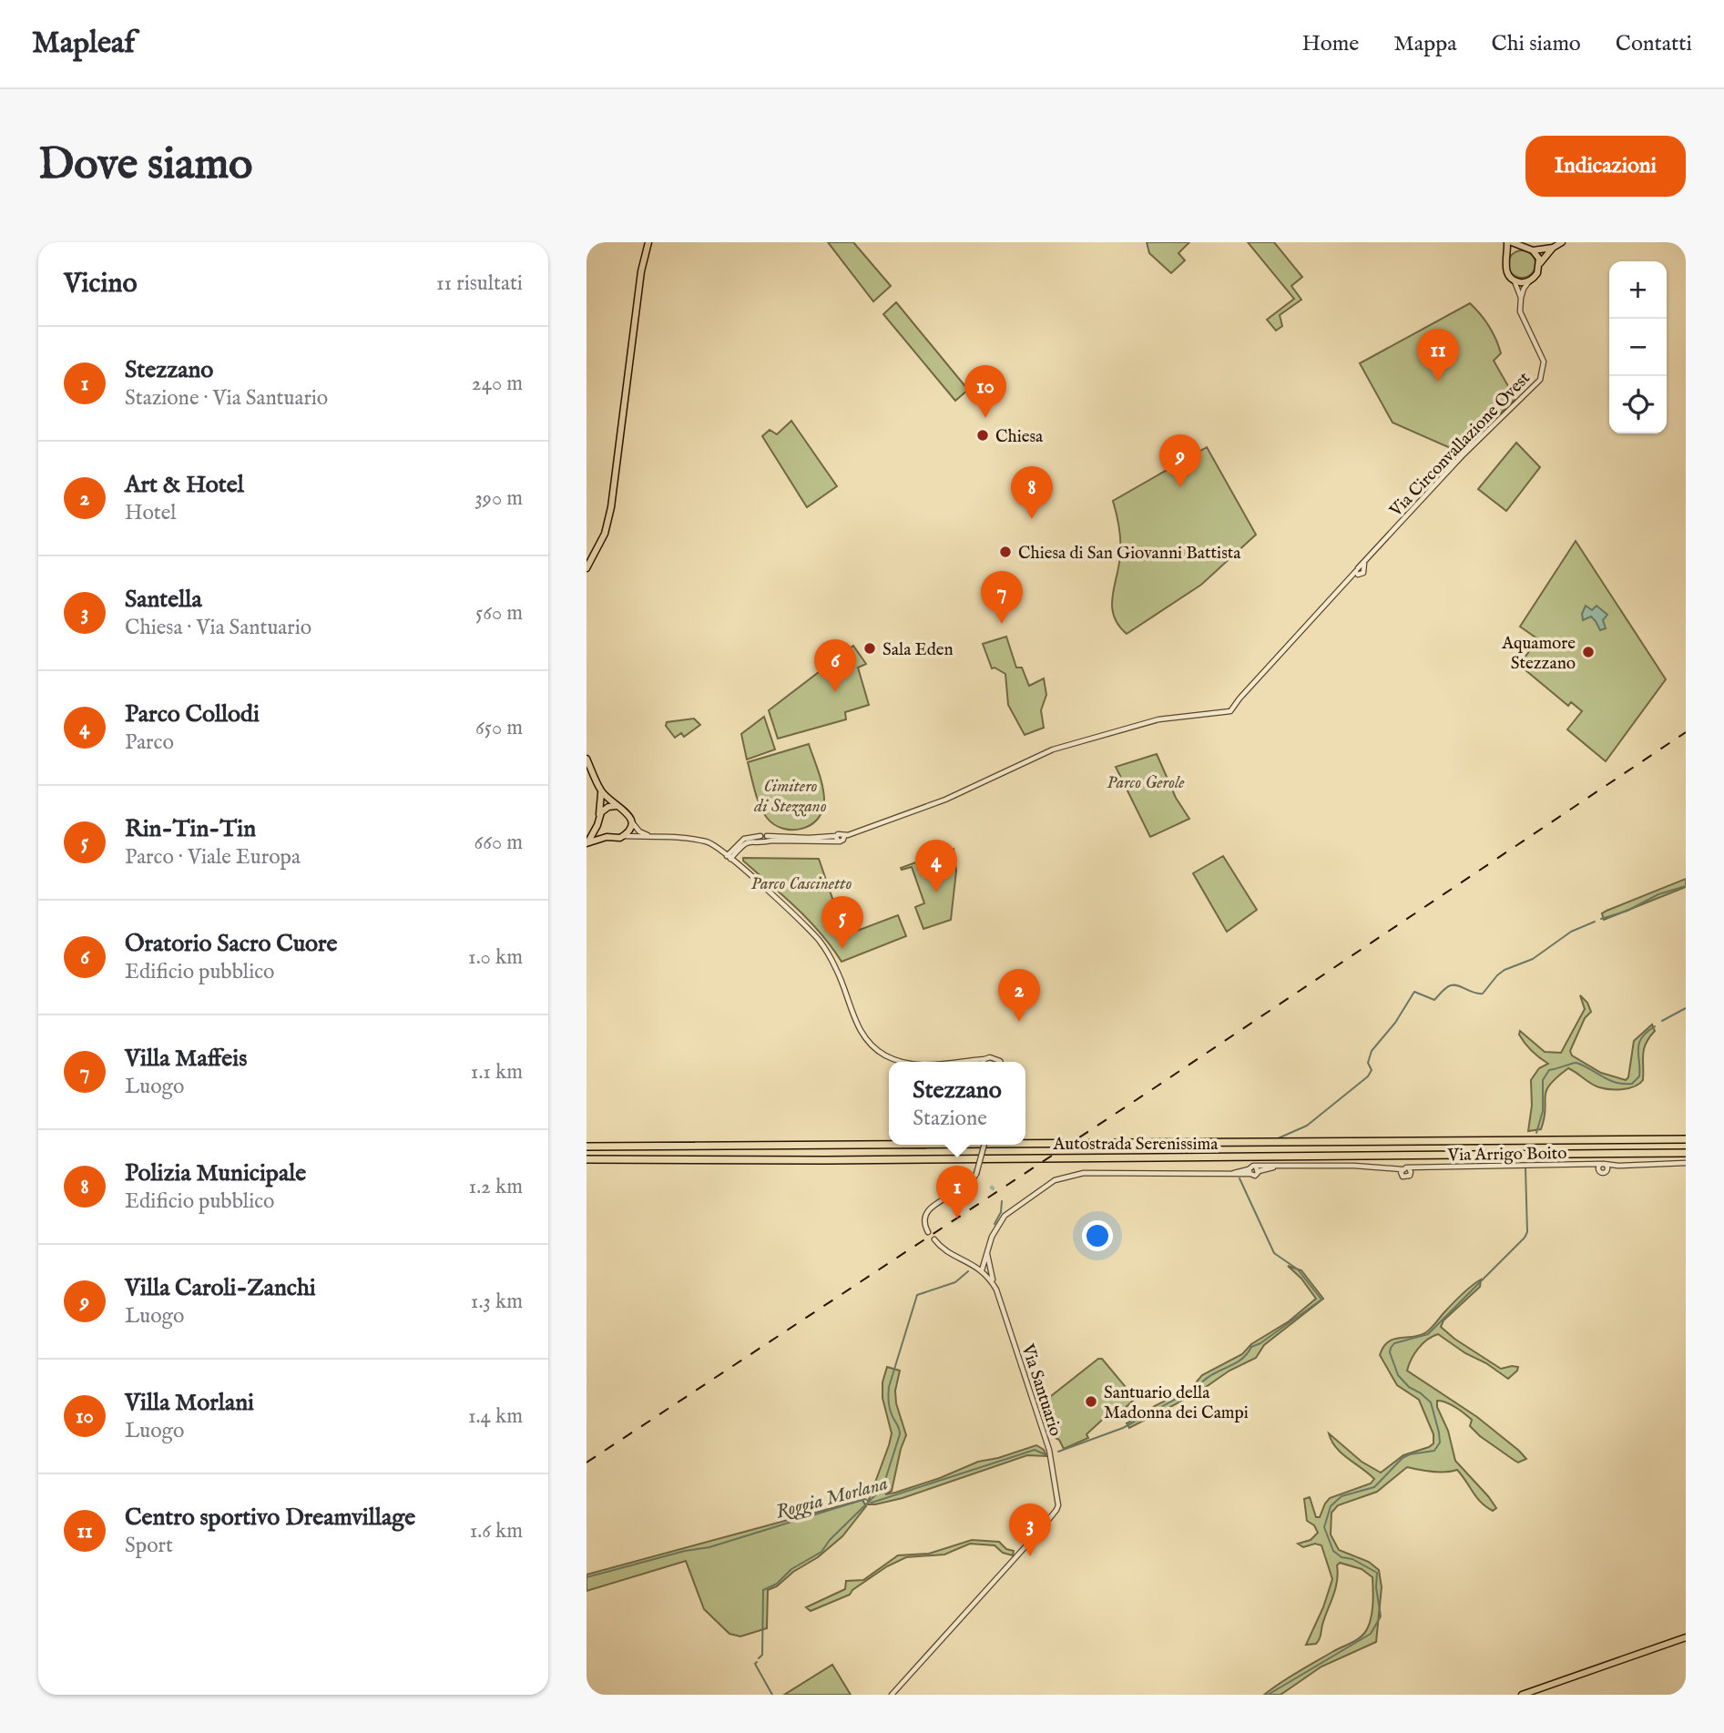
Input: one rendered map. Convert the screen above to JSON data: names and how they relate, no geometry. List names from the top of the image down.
{
  "streets": {
    "highway": ["Autostrada Serenissima"],
    "street": ["Via Circonvallazione Ovest", "Via Arrigo Boito", "Via Santuario"]
  },
  "crossings": [
    ["Via Arrigo Boito", "Via Santuario"]
  ],
  "water": ["Roggia Morlana"],
  "parks": ["Parco Gerole", "Cimitero di Stezzano", "Parco Cascinetto"],
  "places": [
    "Chiesa",
    "Chiesa di San Giovanni Battista",
    "Sala Eden",
    "Aquamore Stezzano",
    "Santuario della Madonna dei Campi"
  ],
  "page": {
    "header": "Mapleaf",
    "nav": [
      "Home",
      "Mappa",
      "Chi siamo",
      "Contatti"
    ],
    "buttons": "Indicazioni",
    "title": "Dove siamo",
    "heading": ["Vicino", "11 risultati"],
    "map_buttons": ["+", "−"],
    "list": [
      {
        "mark": "1",
        "name": "Stezzano",
        "note": "Stazione · Via Santuario",
        "value": "240 m"
      },
      {
        "mark": "2",
        "name": "Art & Hotel",
        "note": "Hotel",
        "value": "390 m"
      },
      {
        "mark": "3",
        "name": "Santella",
        "note": "Chiesa · Via Santuario",
        "value": "560 m"
      },
      {
        "mark": "4",
        "name": "Parco Collodi",
        "note": "Parco",
        "value": "650 m"
      },
      {
        "mark": "5",
        "name": "Rin-Tin-Tin",
        "note": "Parco · Viale Europa",
        "value": "660 m"
      },
      {
        "mark": "6",
        "name": "Oratorio Sacro Cuore",
        "note": "Edificio pubblico",
        "value": "1.0 km"
      },
      {
        "mark": "7",
        "name": "Villa Maffeis",
        "note": "Luogo",
        "value": "1.1 km"
      },
      {
        "mark": "8",
        "name": "Polizia Municipale",
        "note": "Edificio pubblico",
        "value": "1.2 km"
      },
      {
        "mark": "9",
        "name": "Villa Caroli-Zanchi",
        "note": "Luogo",
        "value": "1.3 km"
      },
      {
        "mark": "10",
        "name": "Villa Morlani",
        "note": "Luogo",
        "value": "1.4 km"
      },
      {
        "mark": "11",
        "name": "Centro sportivo Dreamvillage",
        "note": "Sport",
        "value": "1.6 km"
      }
    ],
    "pins": [
      "11",
      "10",
      "9",
      "8",
      "7",
      "6",
      "4",
      "5",
      "2",
      "1",
      "3"
    ],
    "popup": ["Stezzano", "Stazione"]
  }
}
